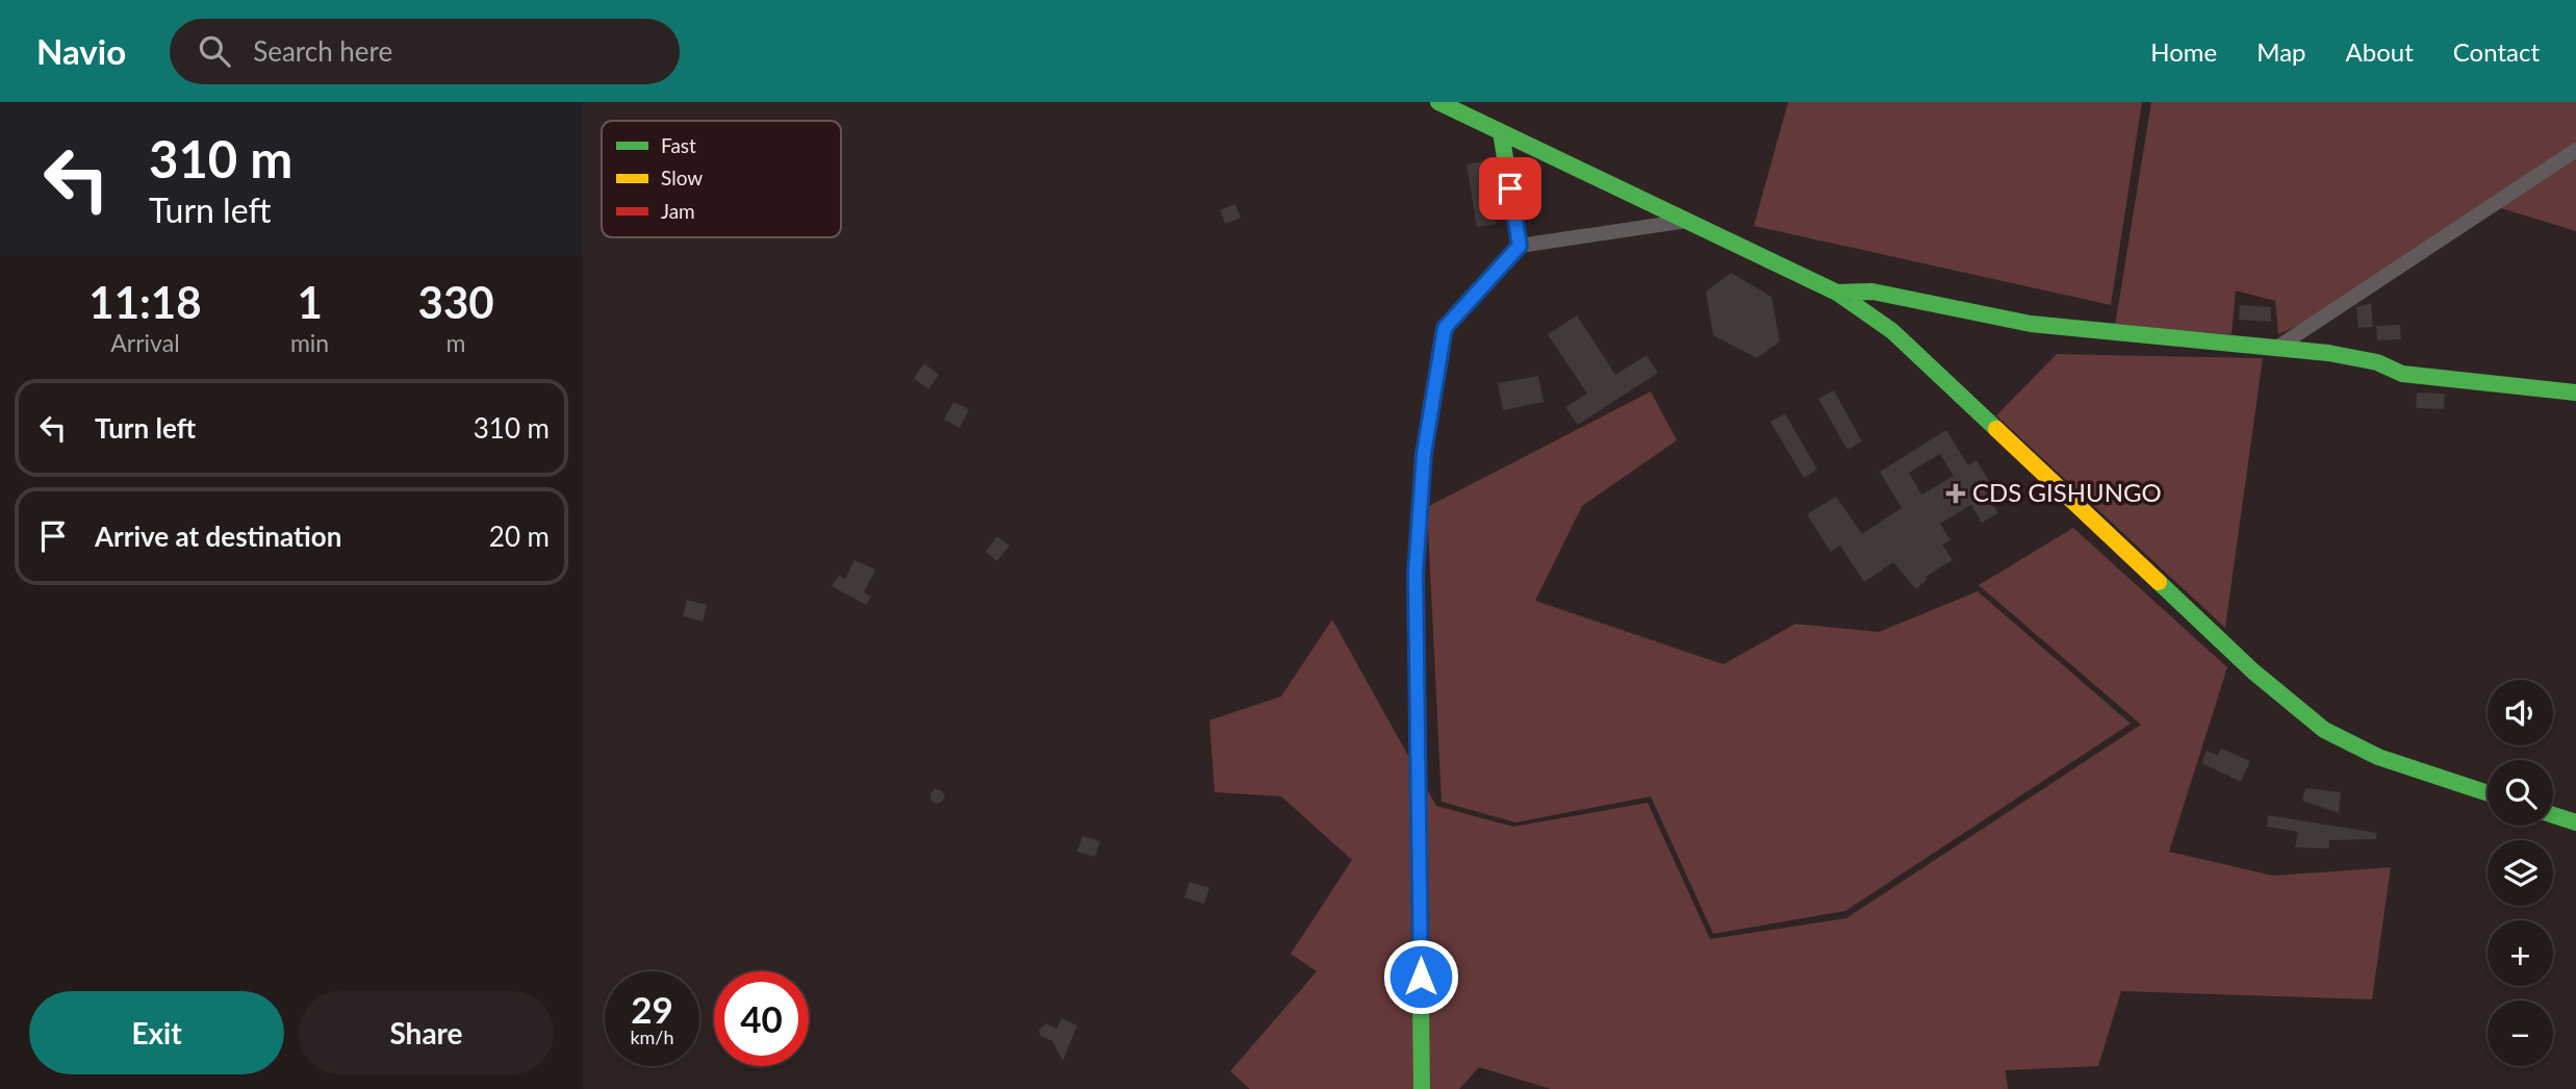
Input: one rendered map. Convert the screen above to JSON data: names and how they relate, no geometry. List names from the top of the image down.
{
  "places": {
    "health": ["CDS GISHUNGO"]
  },
  "legend": ["Fast", "Slow", "Jam"],
  "page": {
    "header": "Navio",
    "search": "Search here",
    "nav": [
      "Home",
      "Map",
      "About",
      "Contact"
    ],
    "turn": ["310 m", "Turn left"],
    "eta": [
      "11:18",
      "Arrival",
      "1",
      "min",
      "330",
      "m"
    ],
    "list": [
      {
        "name": "Turn left",
        "value": "310 m"
      },
      {
        "name": "Arrive at destination",
        "value": "20 m"
      }
    ],
    "map_buttons": ["+", "−"],
    "speed": "29 km/h",
    "limit": "40",
    "buttons": ["Exit", "Share"]
  }
}
